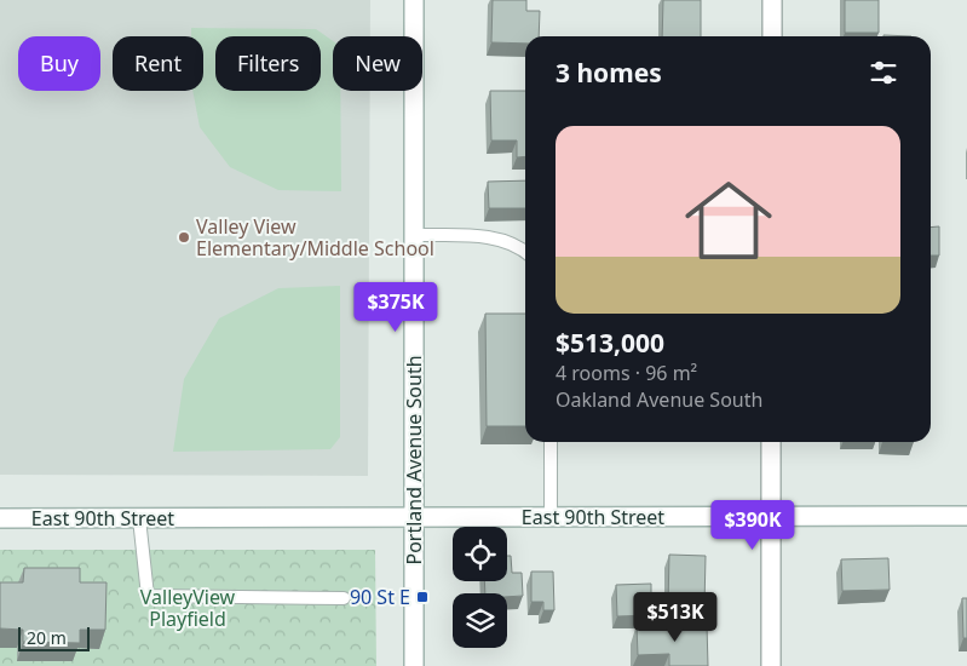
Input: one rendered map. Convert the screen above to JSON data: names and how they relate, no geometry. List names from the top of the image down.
{
  "streets": {
    "street": ["Portland Avenue South", "East 90th Street"]
  },
  "crossings": [
    ["Portland Avenue South", "East 90th Street"]
  ],
  "parks": ["ValleyView Playfield"],
  "places": {
    "other": ["Valley View Elementary/Middle School"],
    "transit": ["90 St E"]
  },
  "scale_bar": "20 m",
  "page": {
    "chip": [
      "Buy",
      "Rent",
      "Filters",
      "New"
    ],
    "heading": "3 homes",
    "list": [
      {
        "name": "$513,000",
        "note": "4 rooms · 96 m² · Oakland Avenue South"
      }
    ],
    "price": ["$375K", "$390K", "$513K"],
    "scale": "20 m"
  }
}
